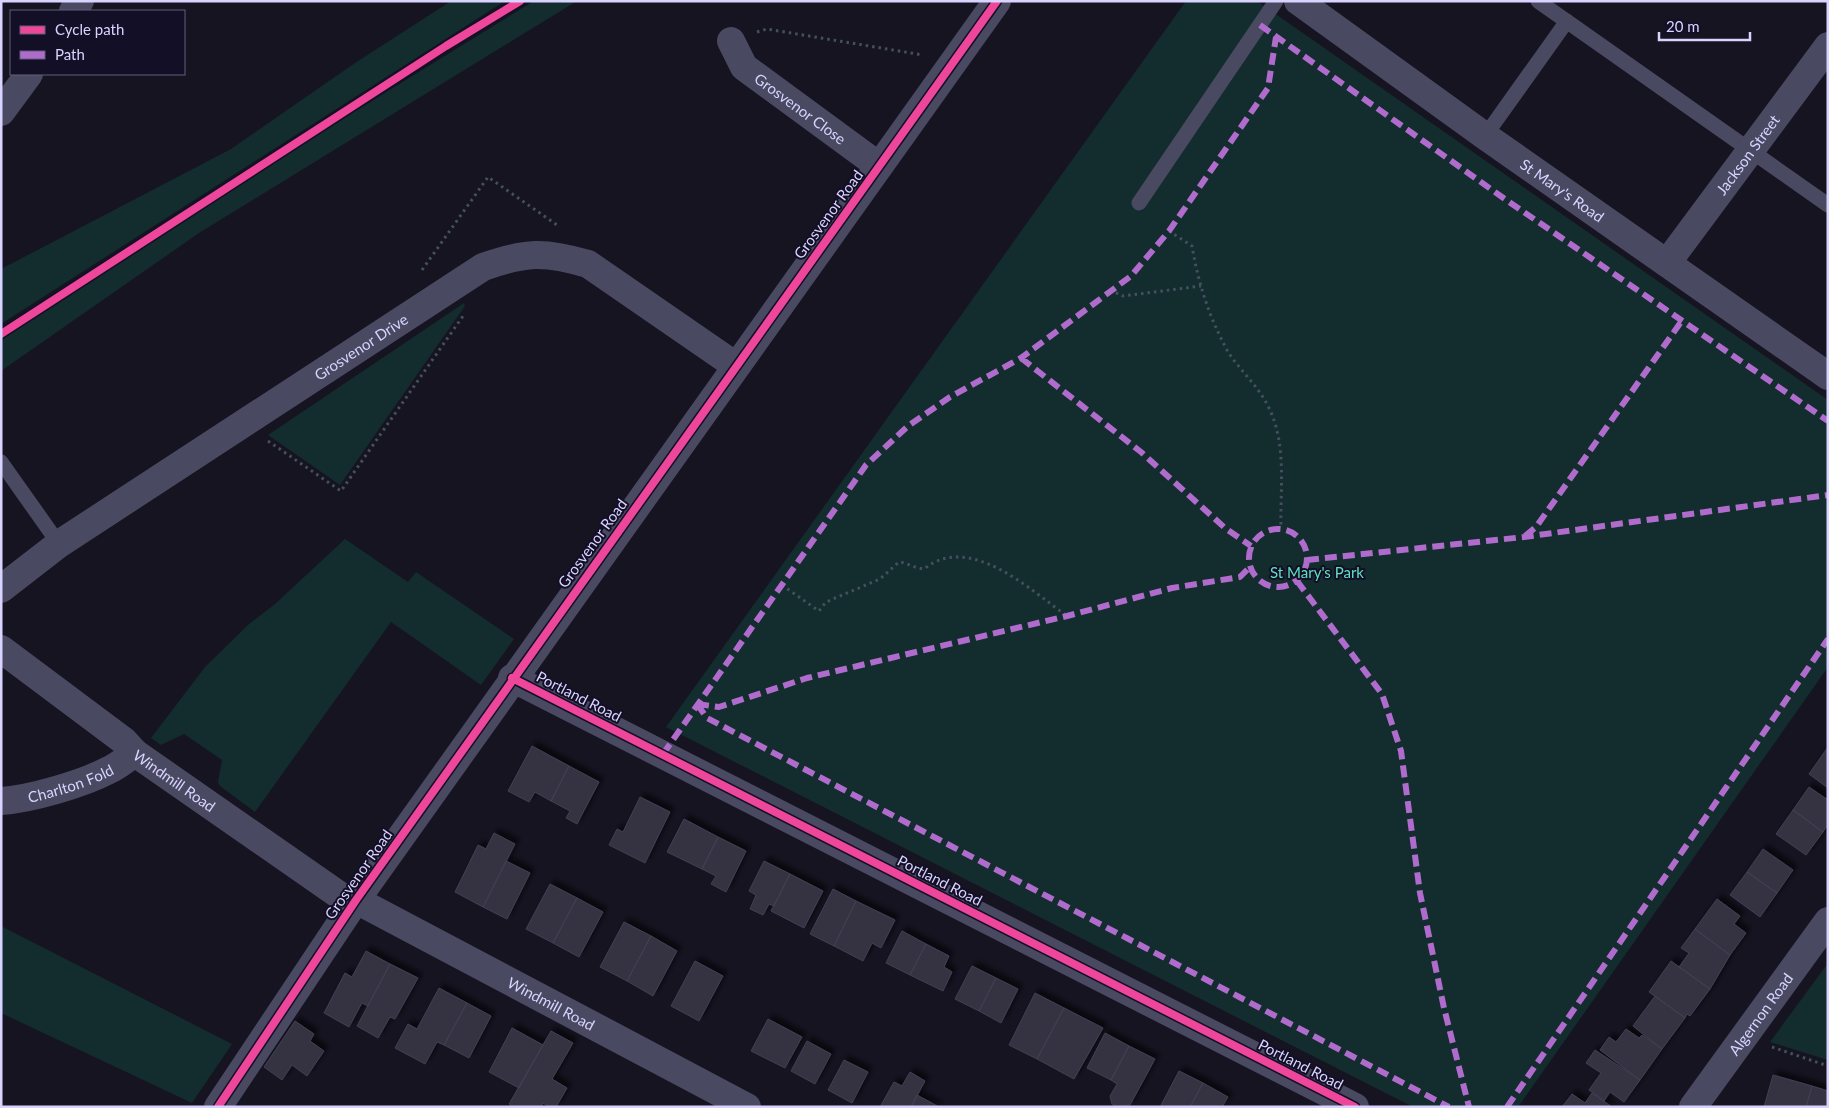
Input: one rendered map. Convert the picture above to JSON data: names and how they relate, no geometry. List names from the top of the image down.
{
  "streets": {
    "street": [
      "Grosvenor Close",
      "Jackson Street",
      "St Mary's Road",
      "Grosvenor Road",
      "Grosvenor Drive",
      "Portland Road",
      "Windmill Road",
      "Charlton Fold",
      "Algernon Road"
    ]
  },
  "crossings": [
    ["Grosvenor Close", "Grosvenor Road"],
    ["Jackson Street", "St Mary's Road"],
    ["Grosvenor Road", "Grosvenor Drive"],
    ["Grosvenor Road", "Portland Road"],
    ["Grosvenor Road", "Windmill Road"],
    ["Windmill Road", "Charlton Fold"]
  ],
  "parks": ["St Mary's Park"],
  "legend": ["Cycle path", "Path"],
  "scale_bar": "20 m"
}
